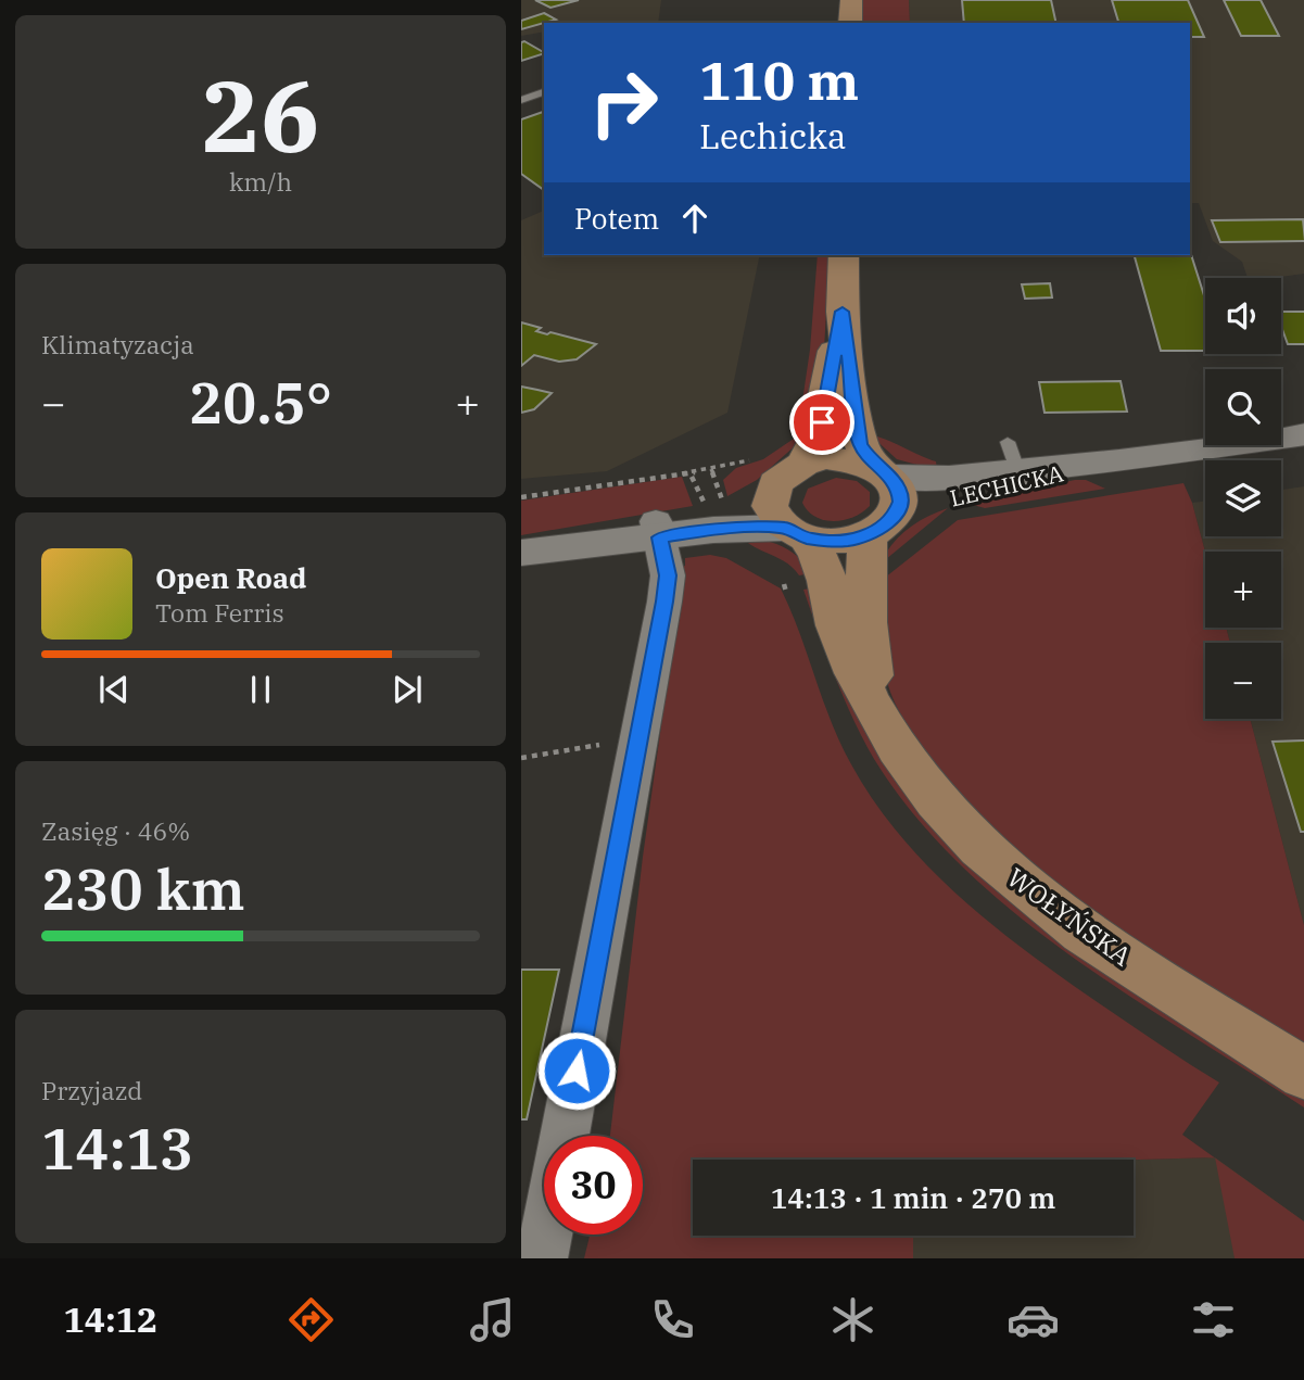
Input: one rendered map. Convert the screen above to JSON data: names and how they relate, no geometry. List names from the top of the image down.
{
  "streets": {
    "main road": ["WOŁYŃSKA"],
    "street": ["LECHICKA"]
  },
  "crossings": [
    ["LECHICKA", "WOŁYŃSKA"]
  ],
  "page": {
    "tile": [
      ["26", "km/h"],
      "Klimatyzacja",
      ["Zasięg · 46%", "230 km"],
      ["Przyjazd", "14:13"]
    ],
    "turn": ["110 m", "Lechicka"],
    "then": "Potem",
    "map_buttons": ["+", "−"],
    "heat": ["−", "20.5°", "+"],
    "song": ["Open Road", "Tom Ferris"],
    "limit": "30",
    "trip": "14:13 · 1 min · 270 m",
    "tabs": "14:12"
  }
}
